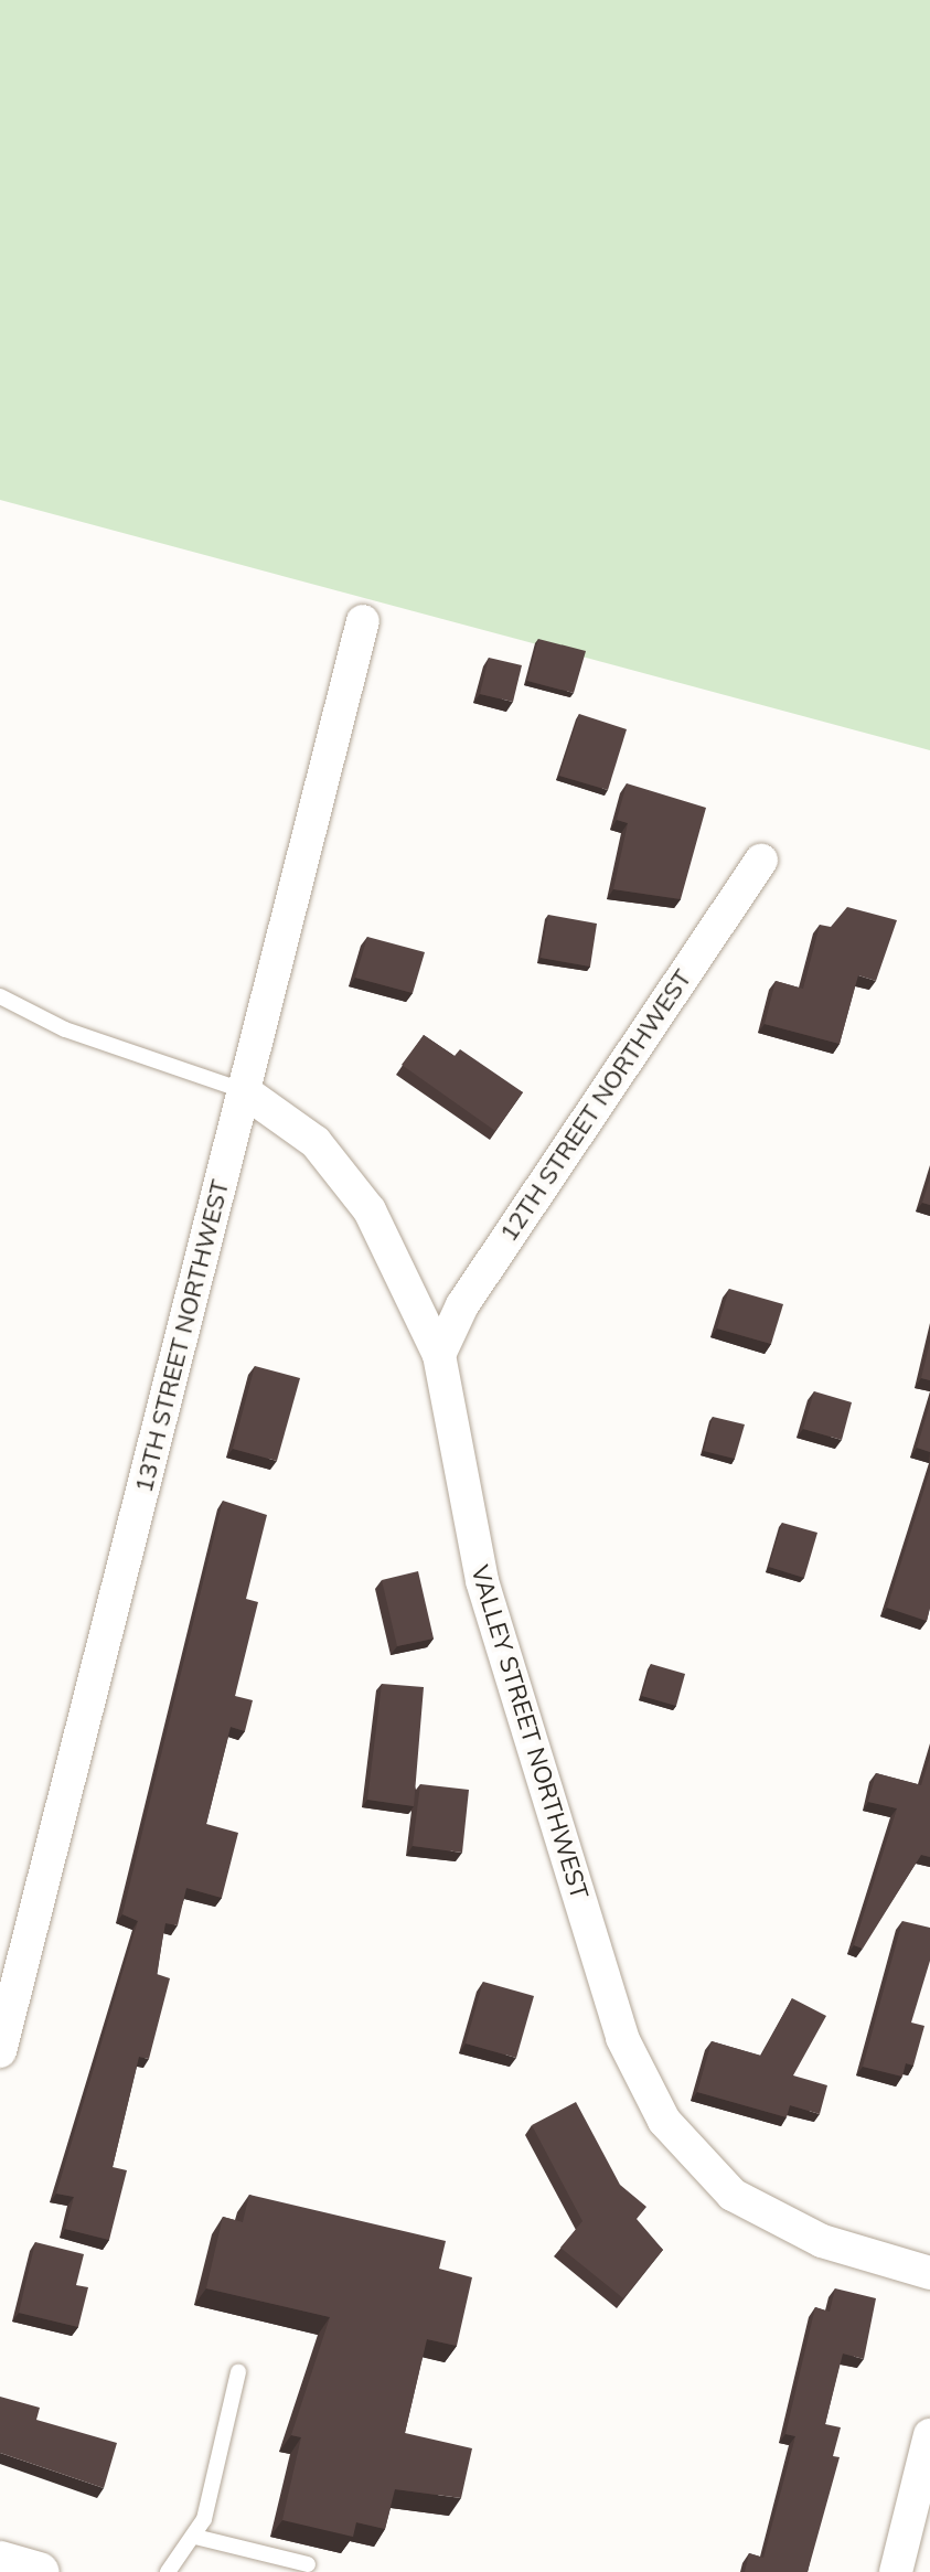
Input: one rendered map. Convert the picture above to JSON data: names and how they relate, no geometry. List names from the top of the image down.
{
  "streets": {
    "street": ["12TH STREET NORTHWEST", "13TH STREET NORTHWEST", "VALLEY STREET NORTHWEST"]
  },
  "crossings": [
    ["12TH STREET NORTHWEST", "VALLEY STREET NORTHWEST"],
    ["13TH STREET NORTHWEST", "VALLEY STREET NORTHWEST"]
  ]
}
